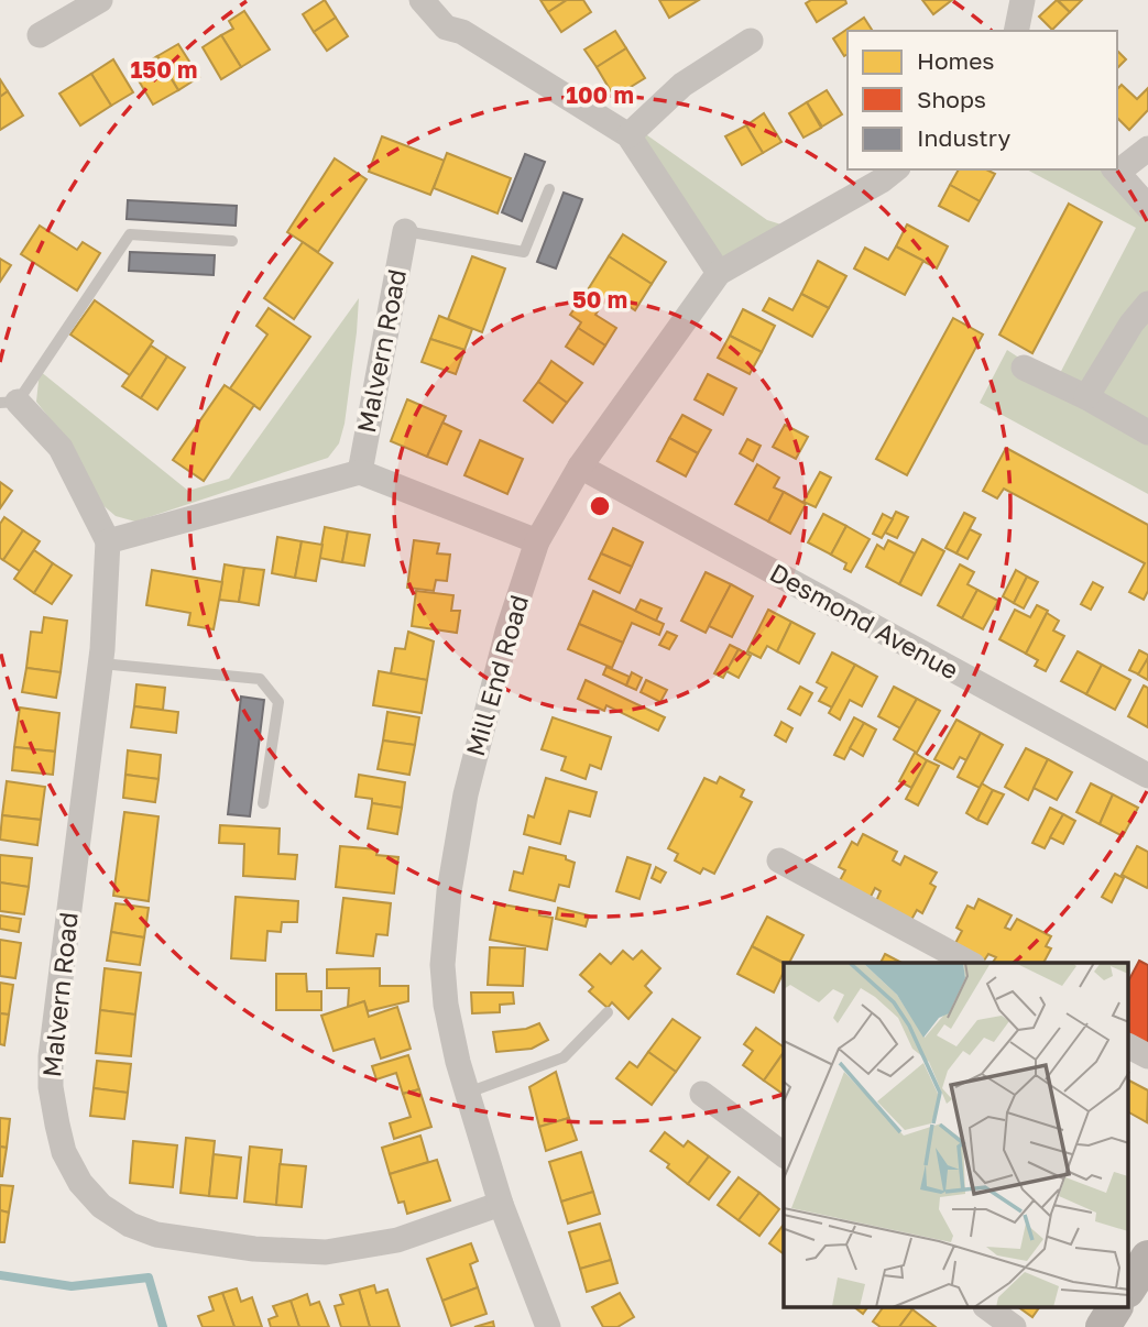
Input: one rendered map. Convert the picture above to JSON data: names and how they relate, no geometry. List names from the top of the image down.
{
  "streets": {
    "street": ["Malvern Road", "Desmond Avenue", "Mill End Road"]
  },
  "crossings": [
    ["Malvern Road", "Mill End Road"],
    ["Desmond Avenue", "Mill End Road"]
  ],
  "legend": ["Homes", "Shops", "Industry"],
  "rings": ["150 m", "100 m", "50 m"]
}
